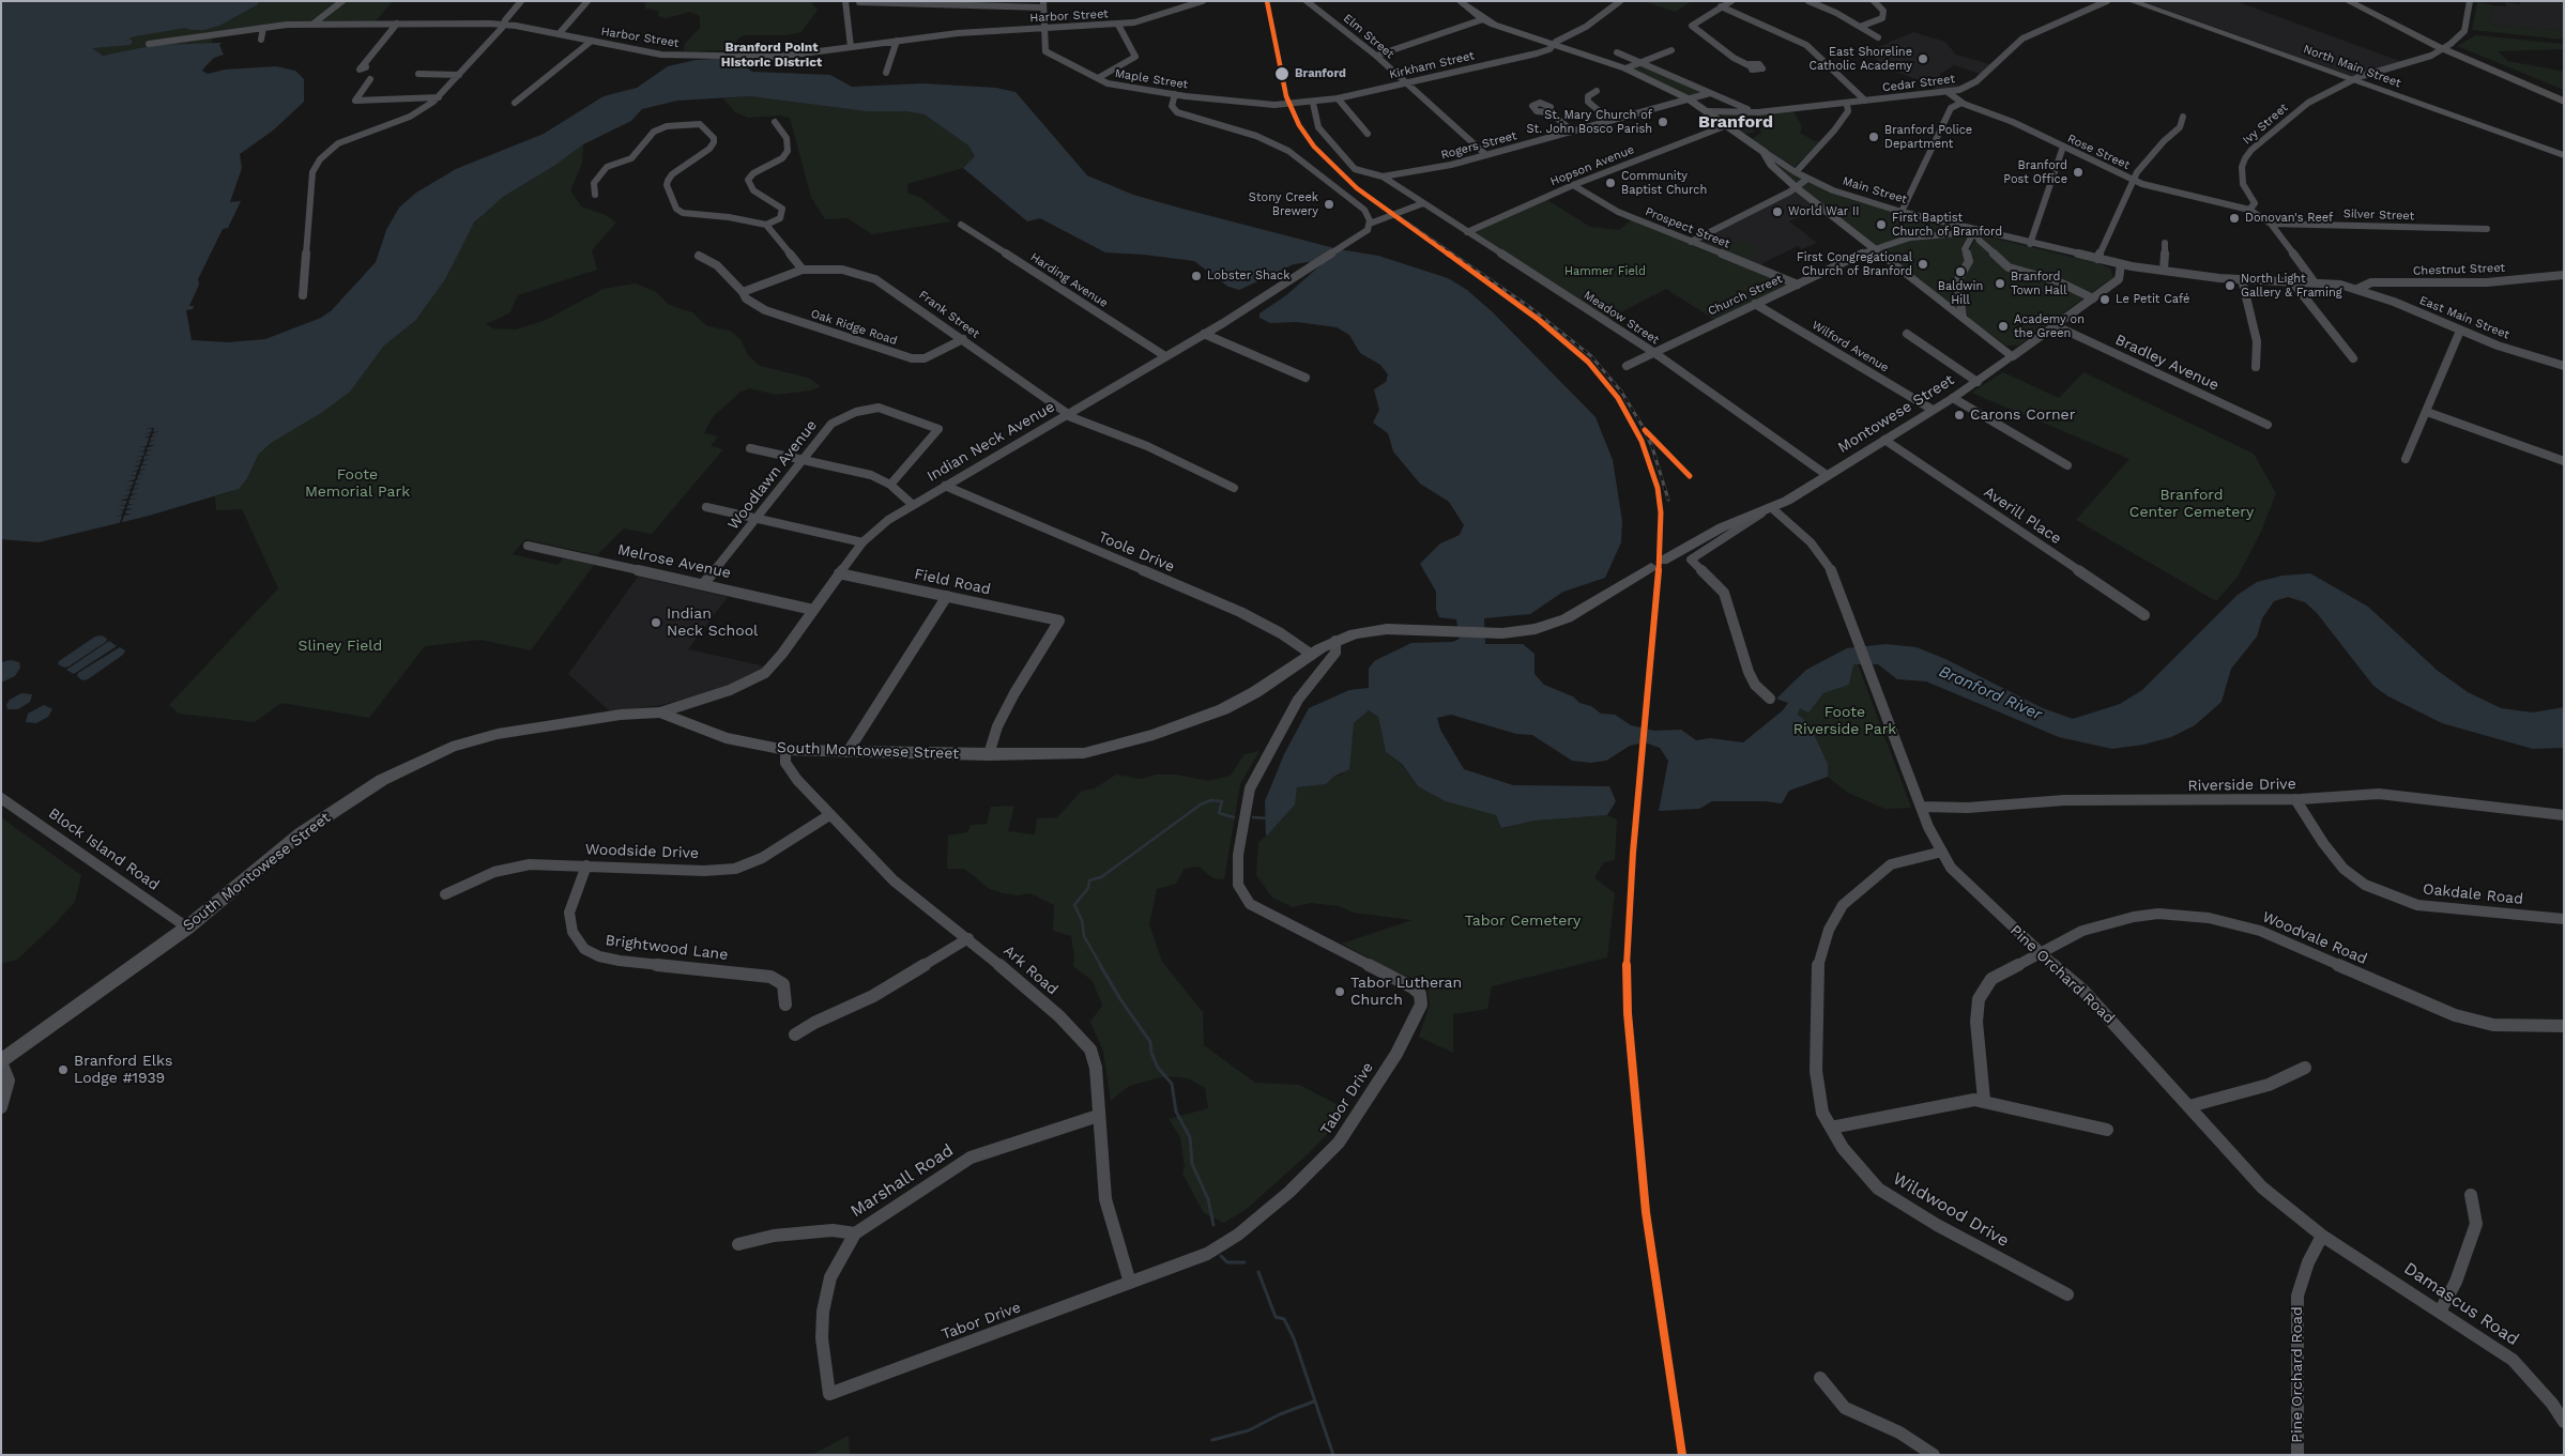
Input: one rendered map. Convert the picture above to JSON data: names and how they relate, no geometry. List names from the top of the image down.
{
  "streets": {
    "main road": [
      "North Main Street",
      "Main Street",
      "Montowese Street",
      "South Montowese Street"
    ],
    "street": [
      "Harbor Street",
      "Elm Street",
      "Kirkham Street",
      "Maple Street",
      "Cedar Street",
      "Ivy Street",
      "Rogers Street",
      "Rose Street",
      "Hopson Avenue",
      "Silver Street",
      "Prospect Street",
      "Chestnut Street",
      "Harding Avenue",
      "Church Street",
      "Frank Street",
      "Meadow Street",
      "East Main Street",
      "Oak Ridge Road",
      "Wilford Avenue",
      "Bradley Avenue",
      "Indian Neck Avenue",
      "Woodlawn Avenue",
      "Averill Place",
      "Toole Drive",
      "Melrose Avenue",
      "Field Road",
      "Riverside Drive",
      "Block Island Road",
      "Woodside Drive",
      "Oakdale Road",
      "Woodvale Road",
      "Brightwood Lane",
      "Ark Road",
      "Pine Orchard Road",
      "Tabor Drive",
      "Marshall Road",
      "Wildwood Drive",
      "Damascus Road"
    ]
  },
  "crossings": [
    ["Harbor Street", "Maple Street"],
    ["Elm Street", "Kirkham Street"],
    ["Elm Street", "Rogers Street"],
    ["Kirkham Street", "Maple Street"],
    ["Kirkham Street", "Main Street"],
    ["Kirkham Street", "Meadow Street"],
    ["North Main Street", "Ivy Street"],
    ["Maple Street", "Meadow Street"],
    ["Cedar Street", "Rose Street"],
    ["Cedar Street", "Main Street"],
    ["Ivy Street", "Rose Street"],
    ["Rogers Street", "Main Street"],
    ["Rogers Street", "Meadow Street"],
    ["Hopson Avenue", "Main Street"],
    ["Hopson Avenue", "Prospect Street"],
    ["Hopson Avenue", "Meadow Street"],
    ["Main Street", "Chestnut Street"],
    ["Main Street", "Church Street"],
    ["Main Street", "East Main Street"],
    ["Main Street", "Montowese Street"],
    ["Prospect Street", "Church Street"],
    ["Chestnut Street", "East Main Street"],
    ["Harding Avenue", "Indian Neck Avenue"],
    ["Church Street", "Meadow Street"],
    ["Church Street", "Wilford Avenue"],
    ["Frank Street", "Oak Ridge Road"],
    ["Frank Street", "Indian Neck Avenue"],
    ["Meadow Street", "Montowese Street"],
    ["Meadow Street", "Indian Neck Avenue"],
    ["Wilford Avenue", "Montowese Street"],
    ["Bradley Avenue", "Montowese Street"],
    ["Montowese Street", "Averill Place"],
    ["Montowese Street", "South Montowese Street"],
    ["Montowese Street", "Pine Orchard Road"],
    ["Indian Neck Avenue", "Toole Drive"],
    ["Indian Neck Avenue", "Melrose Avenue"],
    ["Indian Neck Avenue", "Field Road"],
    ["Indian Neck Avenue", "South Montowese Street"],
    ["Woodlawn Avenue", "Melrose Avenue"],
    ["Toole Drive", "South Montowese Street"],
    ["Field Road", "South Montowese Street"],
    ["South Montowese Street", "Block Island Road"],
    ["South Montowese Street", "Ark Road"],
    ["South Montowese Street", "Tabor Drive"],
    ["Riverside Drive", "Oakdale Road"],
    ["Riverside Drive", "Pine Orchard Road"],
    ["Woodside Drive", "Brightwood Lane"],
    ["Woodside Drive", "Ark Road"],
    ["Woodvale Road", "Pine Orchard Road"],
    ["Ark Road", "Tabor Drive"],
    ["Ark Road", "Marshall Road"],
    ["Pine Orchard Road", "Wildwood Drive"],
    ["Pine Orchard Road", "Damascus Road"],
    ["Tabor Drive", "Marshall Road"]
  ],
  "districts": ["Branford Point Historic District", "Branford"],
  "water": ["Branford River"],
  "parks": [
    "Hammer Field",
    "Foote Memorial Park",
    "Branford Center Cemetery",
    "Sliney Field",
    "Foote Riverside Park",
    "Tabor Cemetery"
  ],
  "places": [
    "East Shoreline Catholic Academy",
    "Branford",
    "St. Mary Church of St. John Bosco Parish",
    "Branford Police Department",
    "Branford Post Office",
    "Community Baptist Church",
    "Stony Creek Brewery",
    "World War II",
    "Donovan's Reef",
    "First Baptist Church of Branford",
    "First Congregational Church of Branford",
    "Baldwin Hill",
    "Lobster Shack",
    "Branford Town Hall",
    "North Light Gallery & Framing",
    "Le Petit Café",
    "Academy on the Green",
    "Carons Corner",
    "Indian Neck School",
    "Tabor Lutheran Church",
    "Branford Elks Lodge #1939"
  ]
}
